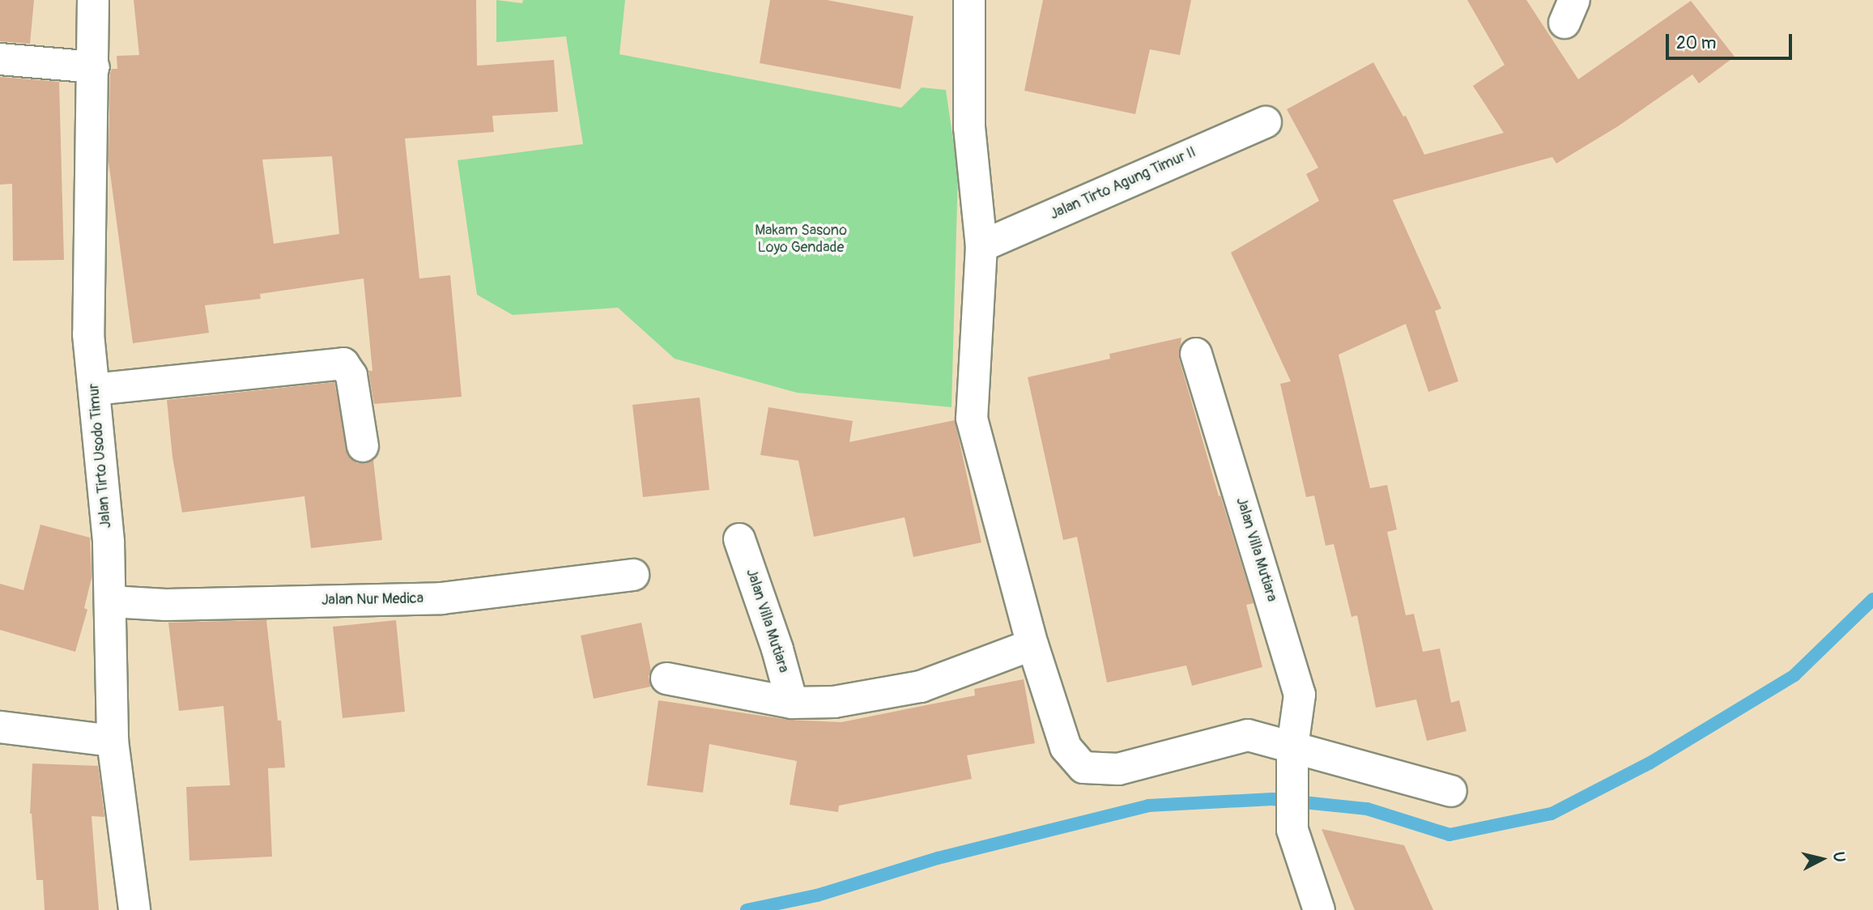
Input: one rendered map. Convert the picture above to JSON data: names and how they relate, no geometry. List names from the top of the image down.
{
  "streets": {
    "street": [
      "Jalan Tirto Agung Timur II",
      "Jalan Tirto Usodo Timur",
      "Jalan Villa Mutiara",
      "Jalan Nur Medica"
    ]
  },
  "crossings": [
    ["Jalan Tirto Usodo Timur", "Jalan Nur Medica"]
  ],
  "parks": ["Makam Sasono Loyo Gendade"],
  "scale_bar": "20 m",
  "north": "right"
}
